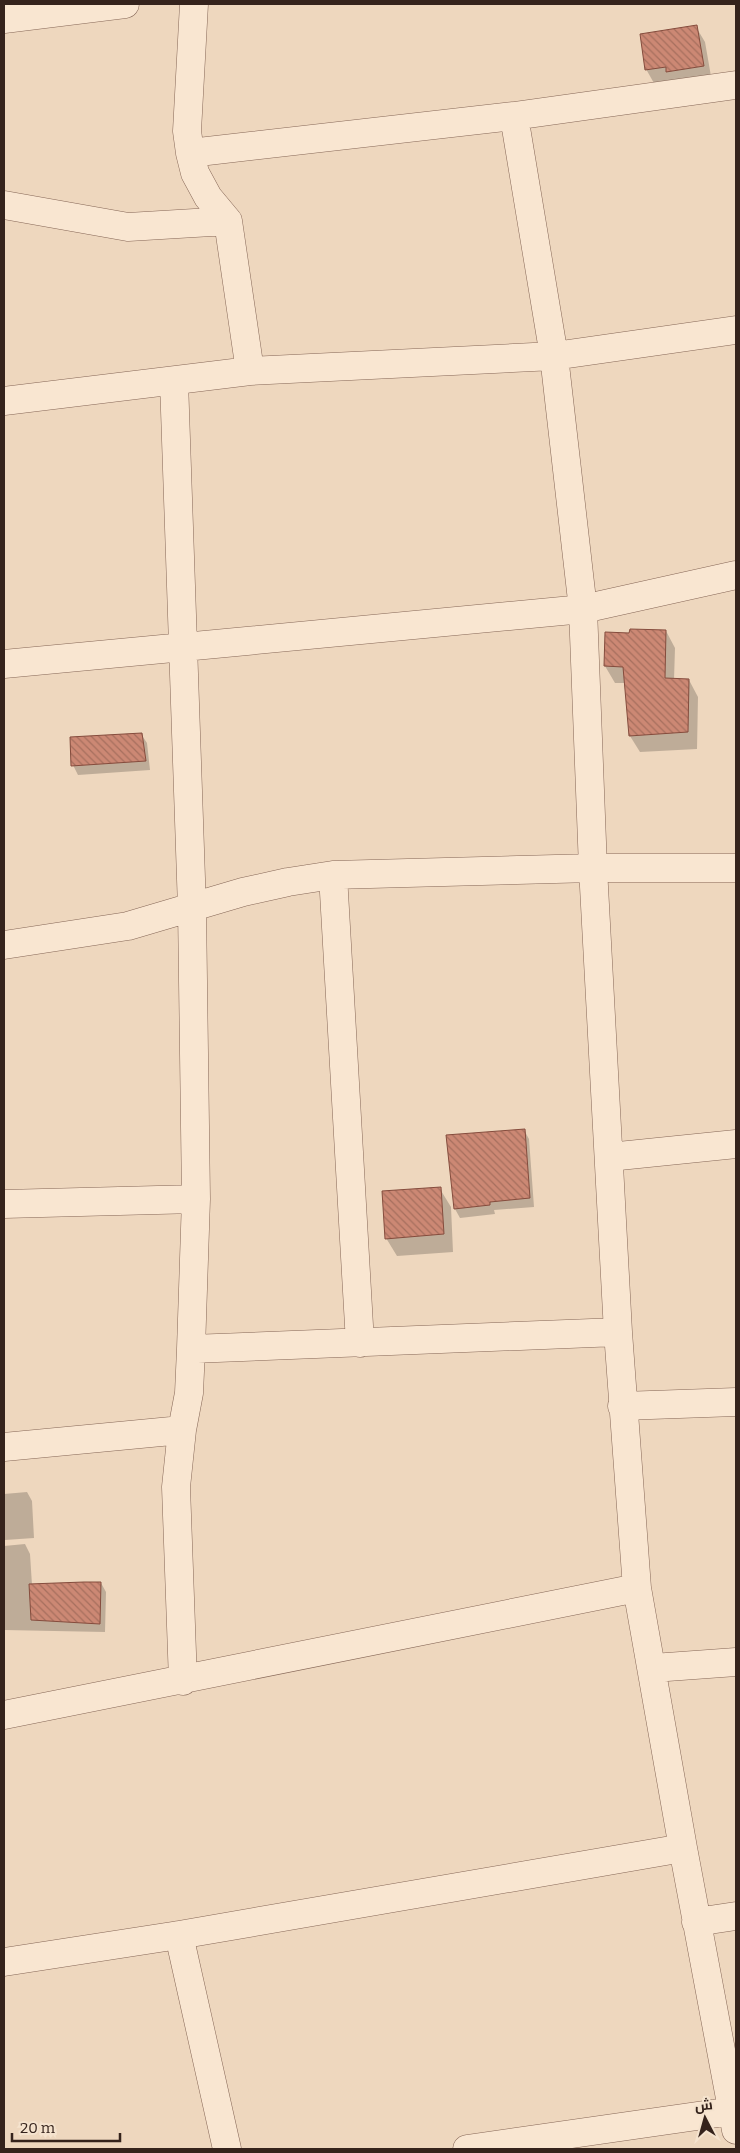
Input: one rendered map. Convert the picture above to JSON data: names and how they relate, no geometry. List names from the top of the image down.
{
  "scale_bar": "20 m",
  "north": "top"
}
